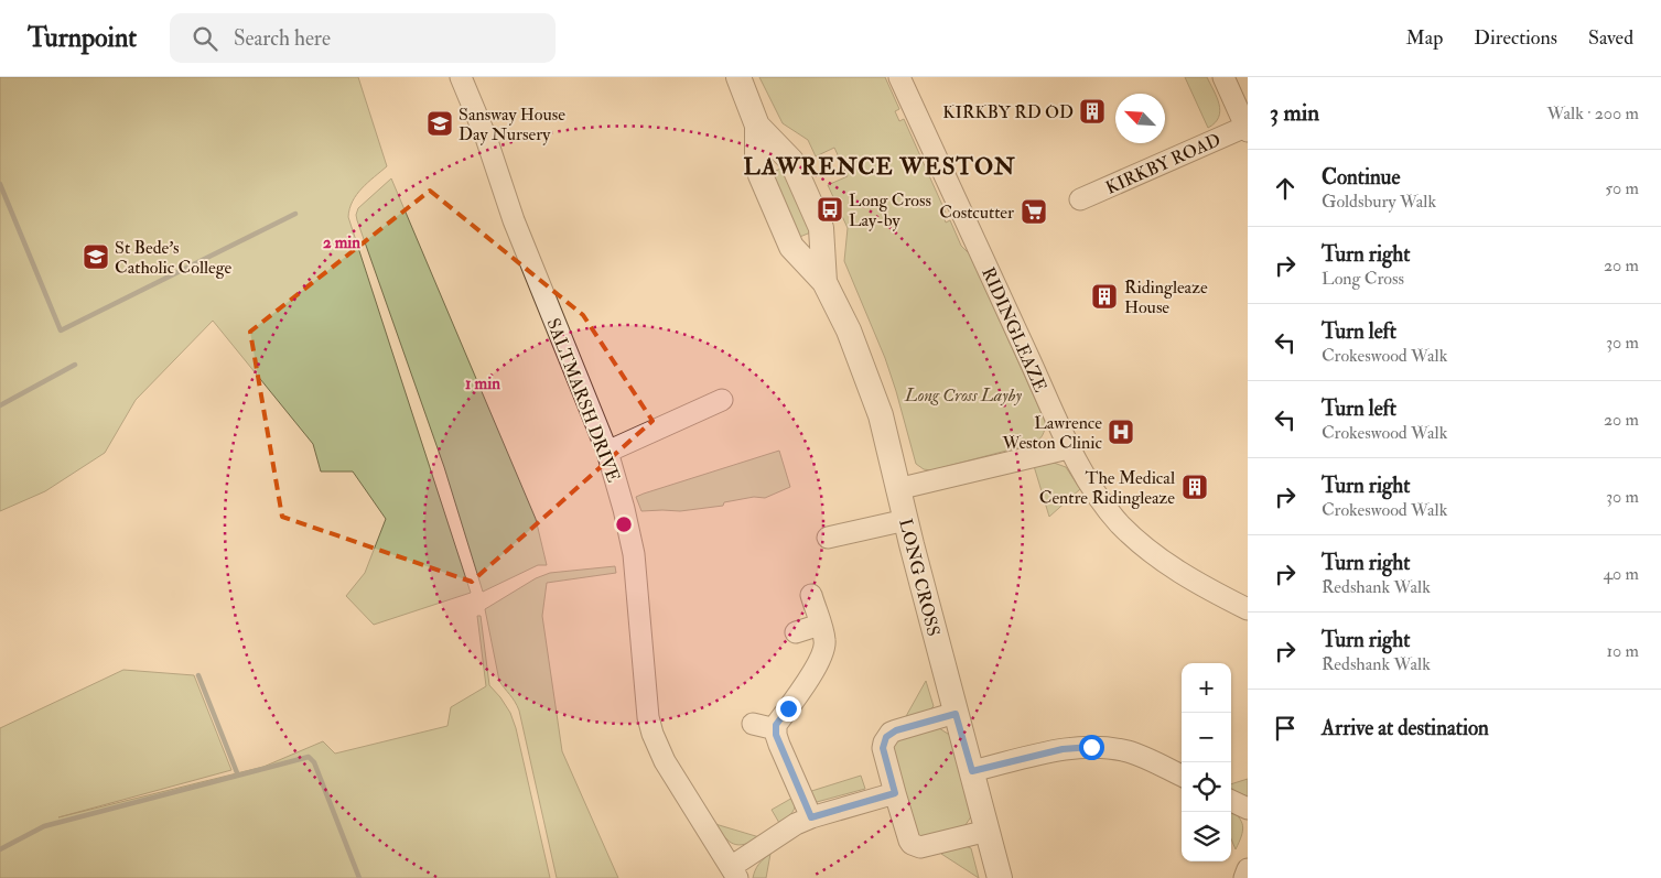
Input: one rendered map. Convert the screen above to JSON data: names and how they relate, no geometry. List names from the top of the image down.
{
  "streets": {
    "street": [
      "KIRKBY ROAD",
      "RIDINGLEAZE",
      "SALTMARSH DRIVE",
      "LONG CROSS"
    ]
  },
  "districts": ["LAWRENCE WESTON"],
  "parks": ["Long Cross Layby"],
  "places": {
    "building": ["KIRKBY RD OD", "Ridingleaze House", "The Medical Centre Ridingleaze"],
    "school or university": ["Sansway House Day Nursery", "St Bede's Catholic College"],
    "bus stop": ["Long Cross Lay-by"],
    "supermarket": ["Costcutter"],
    "hospital": ["Lawrence Weston Clinic"]
  },
  "north": "top left",
  "page": {
    "header": "Turnpoint",
    "search": "Search here",
    "nav": ["Map", "Directions", "Saved"],
    "heading": ["3 min", "Walk · 200 m"],
    "list": [
      ["Continue", "Goldsbury Walk", "50 m"],
      ["Turn right", "Long Cross", "20 m"],
      ["Turn left", "Crokeswood Walk", "30 m"],
      ["Turn left", "Crokeswood Walk", "20 m"],
      ["Turn right", "Crokeswood Walk", "30 m"],
      ["Turn right", "Redshank Walk", "40 m"],
      ["Turn right", "Redshank Walk", "10 m"],
      "Arrive at destination"
    ],
    "map_buttons": ["+", "−"]
  },
  "rings": ["2 min", "1 min"]
}
